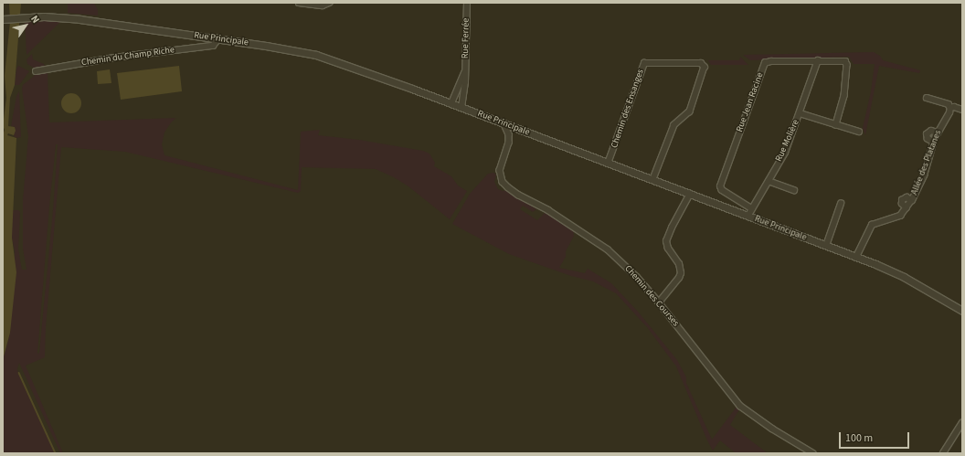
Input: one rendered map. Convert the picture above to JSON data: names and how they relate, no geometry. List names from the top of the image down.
{
  "streets": {
    "street": [
      "Rue Ferrée",
      "Rue Principale",
      "Chemin du Champ Riche",
      "Rue Jean Racine",
      "Chemin des Ensanges",
      "Rue Molière",
      "Allée des Platanes",
      "Chemin des Courses"
    ]
  },
  "crossings": [
    ["Rue Ferrée", "Rue Principale"],
    ["Rue Principale", "Chemin du Champ Riche"],
    ["Rue Principale", "Chemin des Ensanges"],
    ["Rue Principale", "Rue Molière"],
    ["Rue Principale", "Allée des Platanes"],
    ["Rue Principale", "Chemin des Courses"],
    ["Rue Jean Racine", "Rue Molière"]
  ],
  "scale_bar": "100 m",
  "north": "top right"
}
